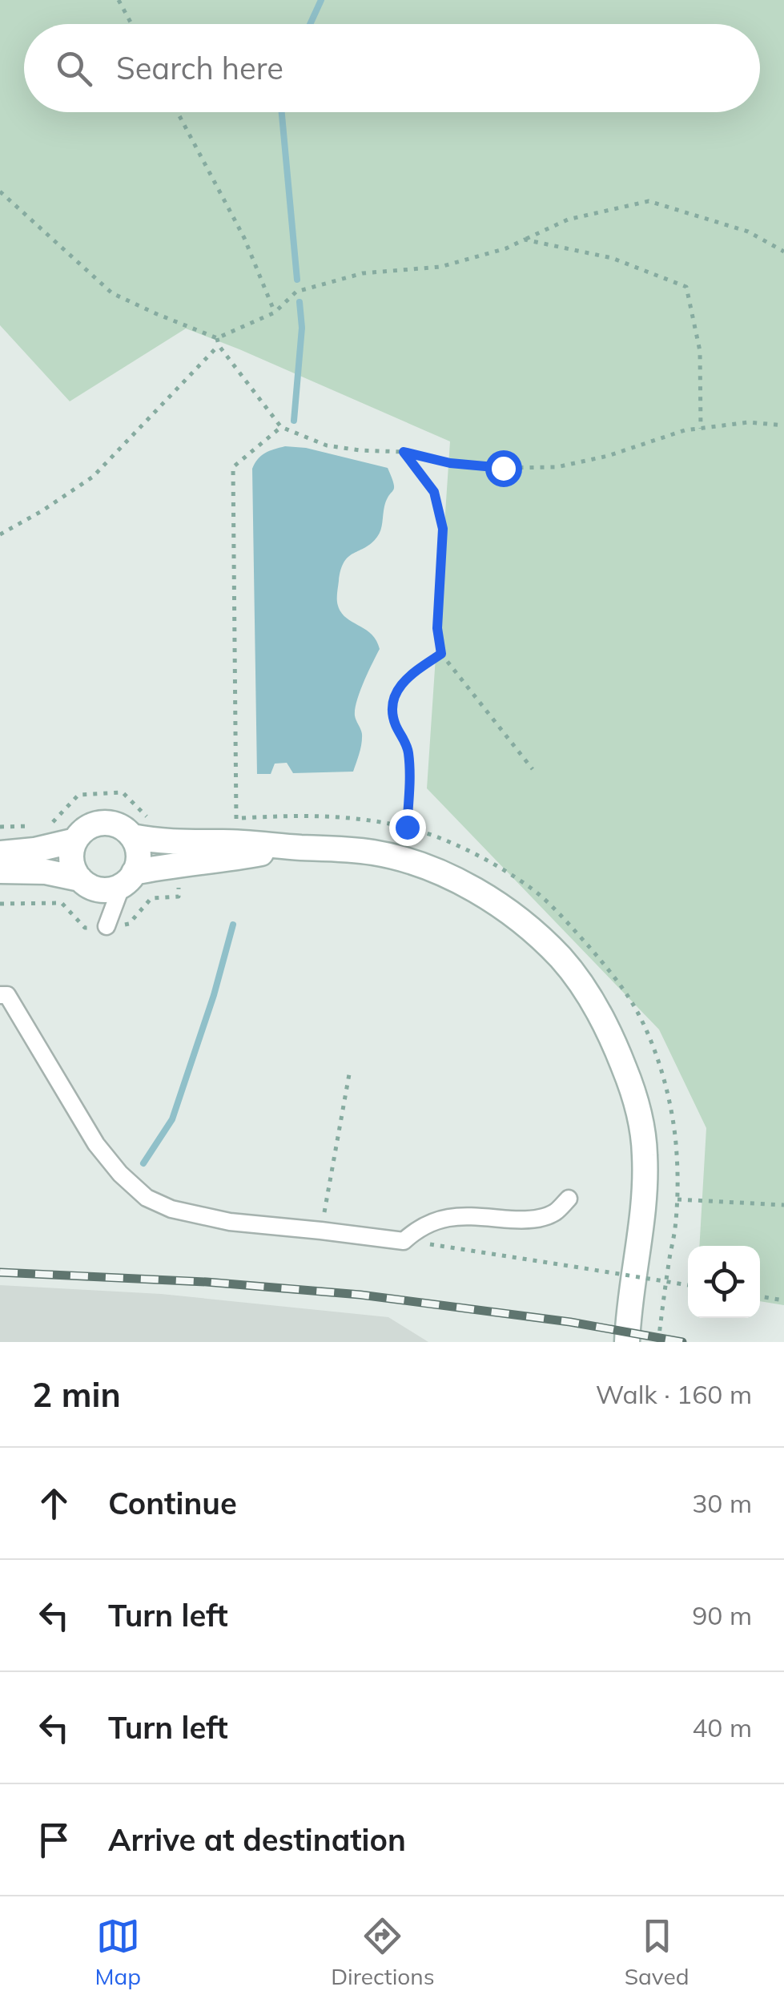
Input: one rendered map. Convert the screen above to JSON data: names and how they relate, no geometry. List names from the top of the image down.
{
  "page": {
    "search": "Search here",
    "heading": ["2 min", "Walk · 160 m"],
    "list": [
      ["Continue", "30 m"],
      ["Turn left", "90 m"],
      ["Turn left", "40 m"],
      "Arrive at destination"
    ],
    "nav": ["Map", "Directions", "Saved"]
  }
}
